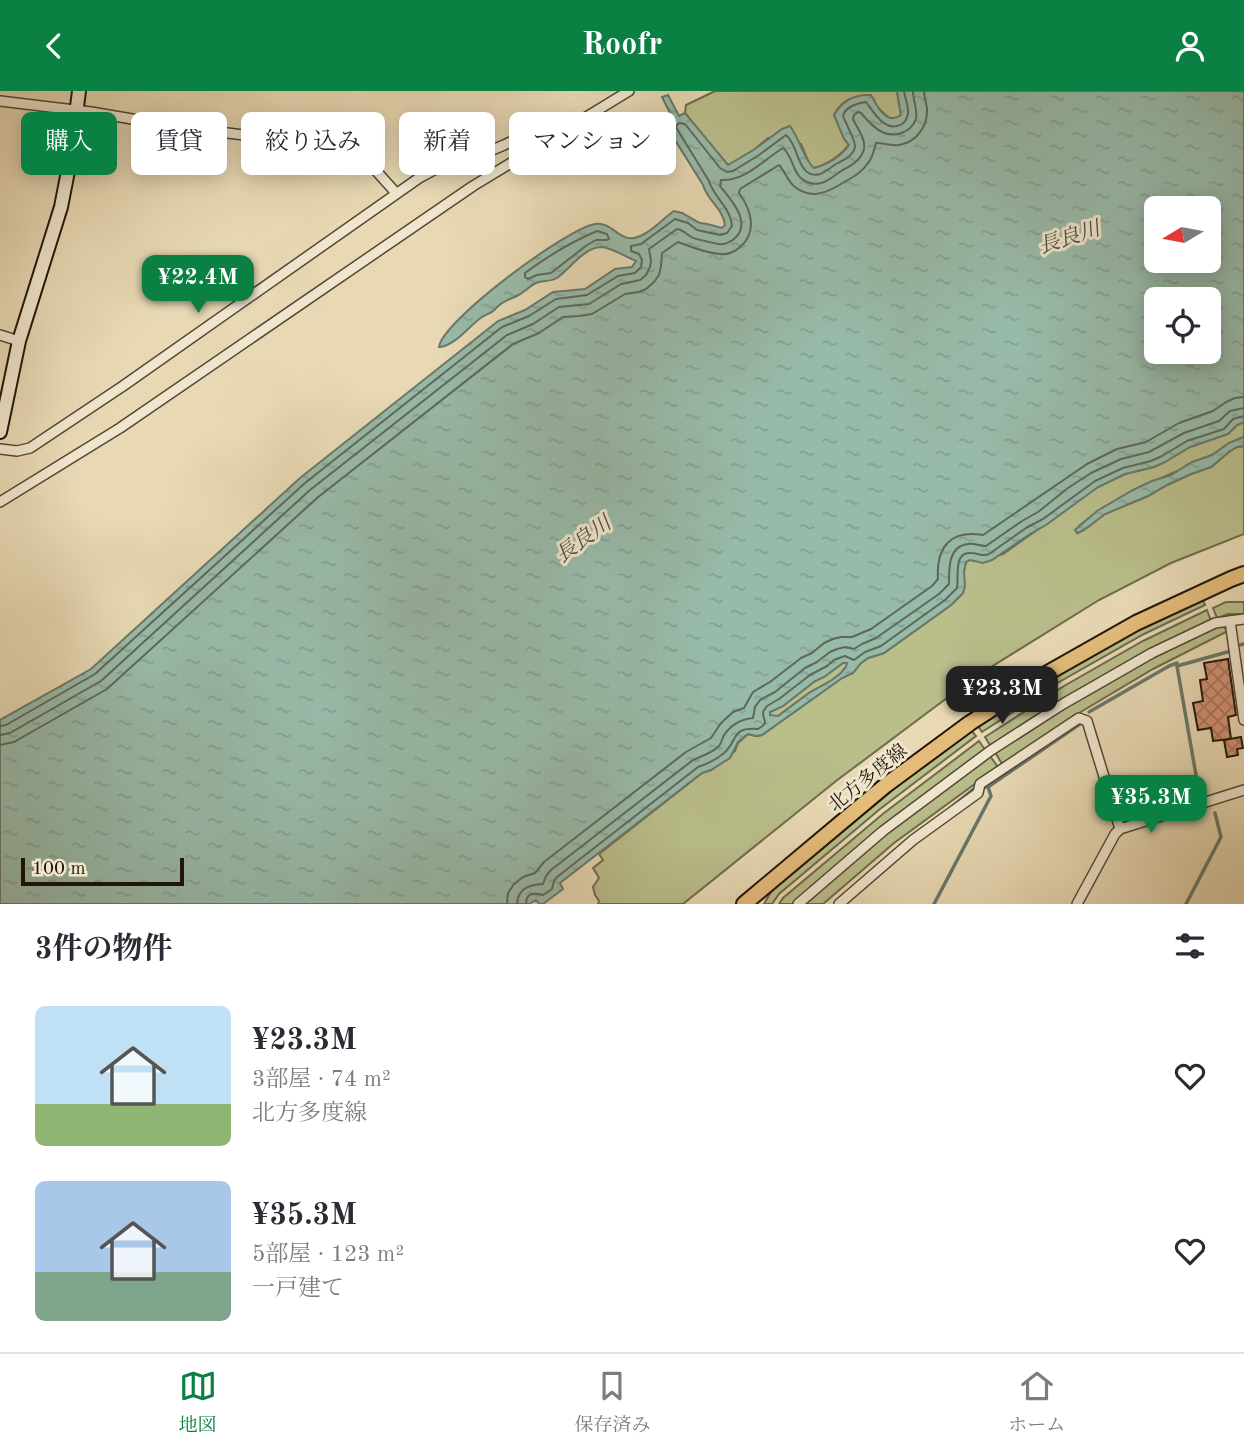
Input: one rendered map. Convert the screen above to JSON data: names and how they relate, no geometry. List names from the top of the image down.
{
  "streets": {
    "main road": ["北方多度線"]
  },
  "water": ["長良川"],
  "scale_bar": "100 m",
  "north": "left",
  "page": {
    "header": "Roofr",
    "chip": [
      "購入",
      "賃貸",
      "絞り込み",
      "新着",
      "マンション"
    ],
    "price": ["¥22.4M", "¥23.3M", "¥35.3M"],
    "scale": "100 m",
    "heading": "3件の物件",
    "list": [
      {
        "name": "¥23.3M",
        "note": "3部屋 · 74 m² · 北方多度線"
      },
      {
        "name": "¥35.3M",
        "note": "5部屋 · 123 m² · 一戸建て"
      }
    ],
    "tabs": ["地図", "保存済み", "ホーム"]
  }
}
